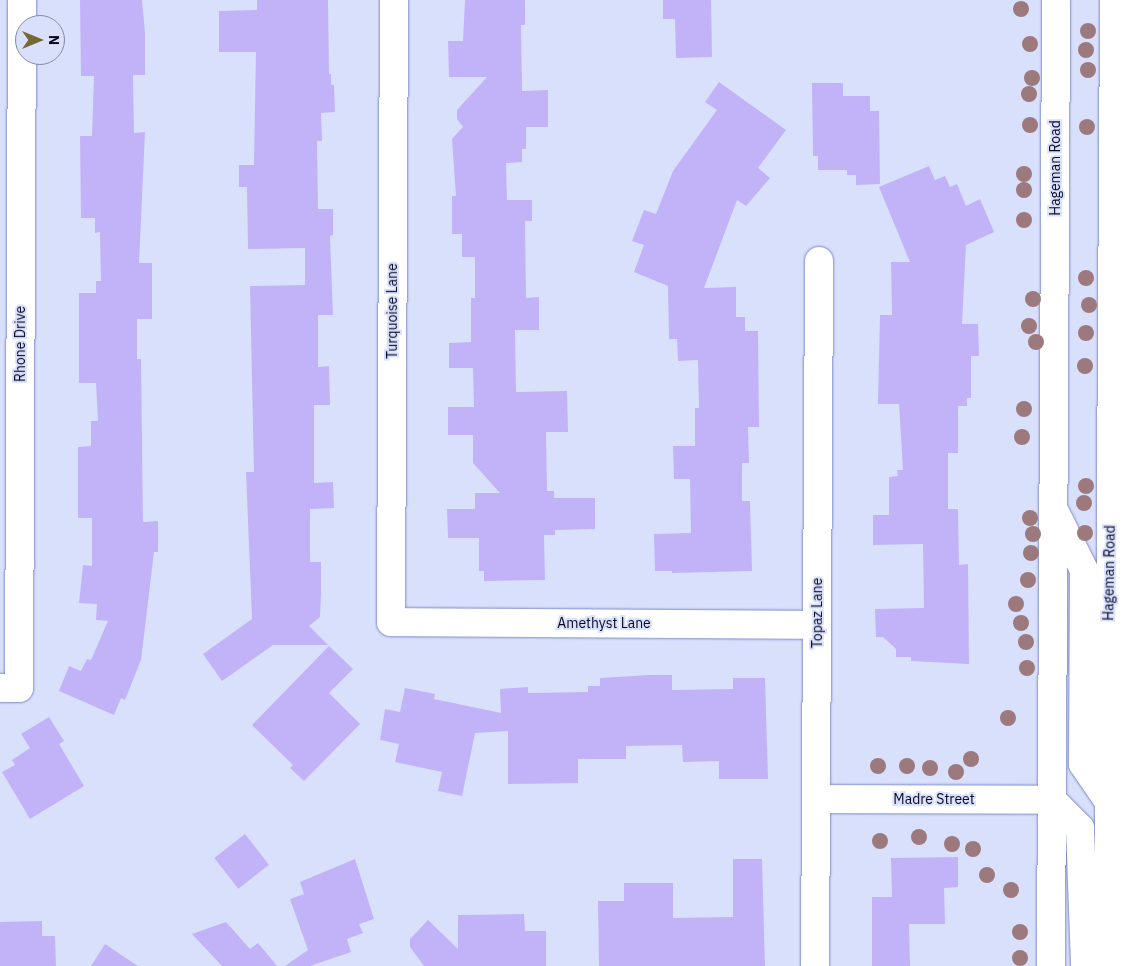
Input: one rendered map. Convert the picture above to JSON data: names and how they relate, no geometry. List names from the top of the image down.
{
  "streets": {
    "street": [
      "Hageman Road",
      "Turquoise Lane",
      "Rhone Drive",
      "Topaz Lane",
      "Amethyst Lane",
      "Madre Street"
    ]
  },
  "crossings": [
    ["Hageman Road", "Madre Street"],
    ["Turquoise Lane", "Amethyst Lane"],
    ["Topaz Lane", "Amethyst Lane"],
    ["Topaz Lane", "Madre Street"]
  ],
  "north": "right"
}
